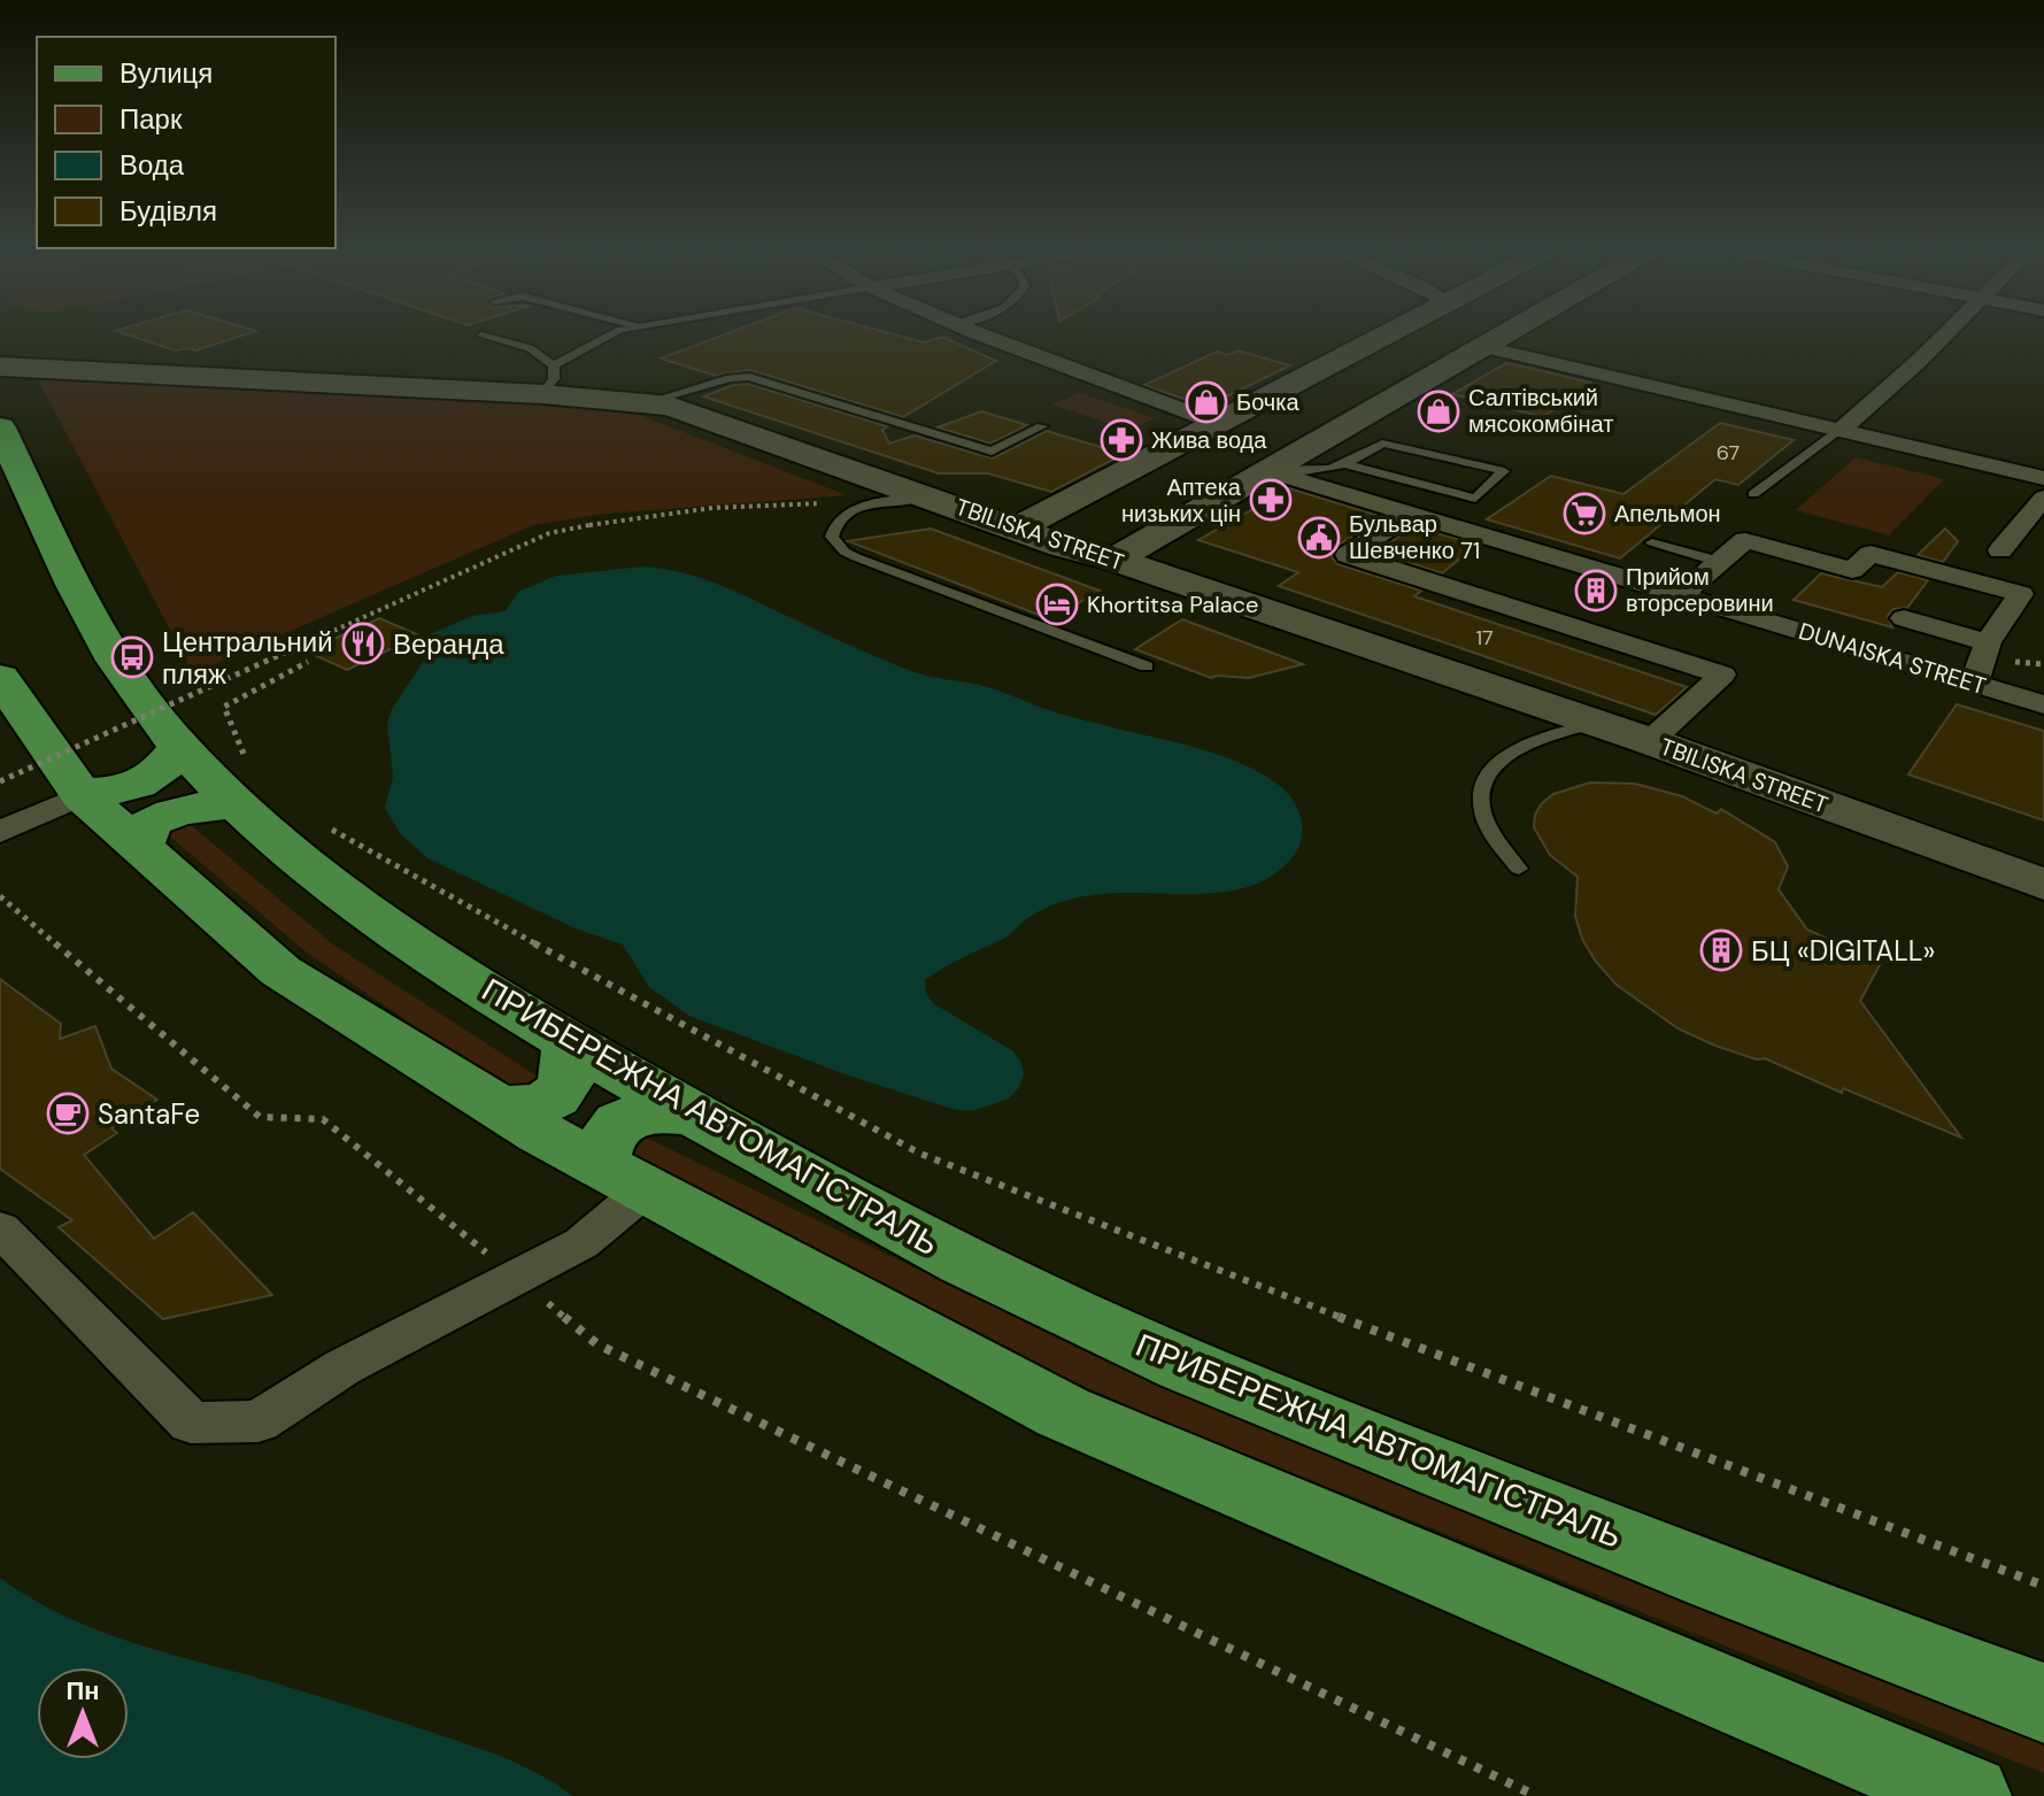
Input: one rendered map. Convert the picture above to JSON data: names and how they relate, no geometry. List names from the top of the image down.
{
  "streets": {
    "main road": ["ПРИБЕРЕЖНА АВТОМАГІСТРАЛЬ"],
    "street": ["TBILISKA STREET", "DUNAISKA STREET"]
  },
  "places": {
    "shop": ["Бочка", "Салтівський мясокомбінат"],
    "pharmacy": ["Жива вода", "Аптека низьких цін"],
    "supermarket": ["Апельмон"],
    "public building": ["Бульвар Шевченко 71"],
    "building": ["Прийом вторсеровини", "БЦ «DIGITALL»"],
    "hotel": ["Khortitsa Palace"],
    "restaurant": ["Веранда"],
    "bus stop": ["Центральний пляж"],
    "cafe": ["SantaFe"]
  },
  "house_numbers": ["67", "17"],
  "legend": [
    "Вулиця",
    "Парк",
    "Вода",
    "Будівля"
  ],
  "north": "top"
}
